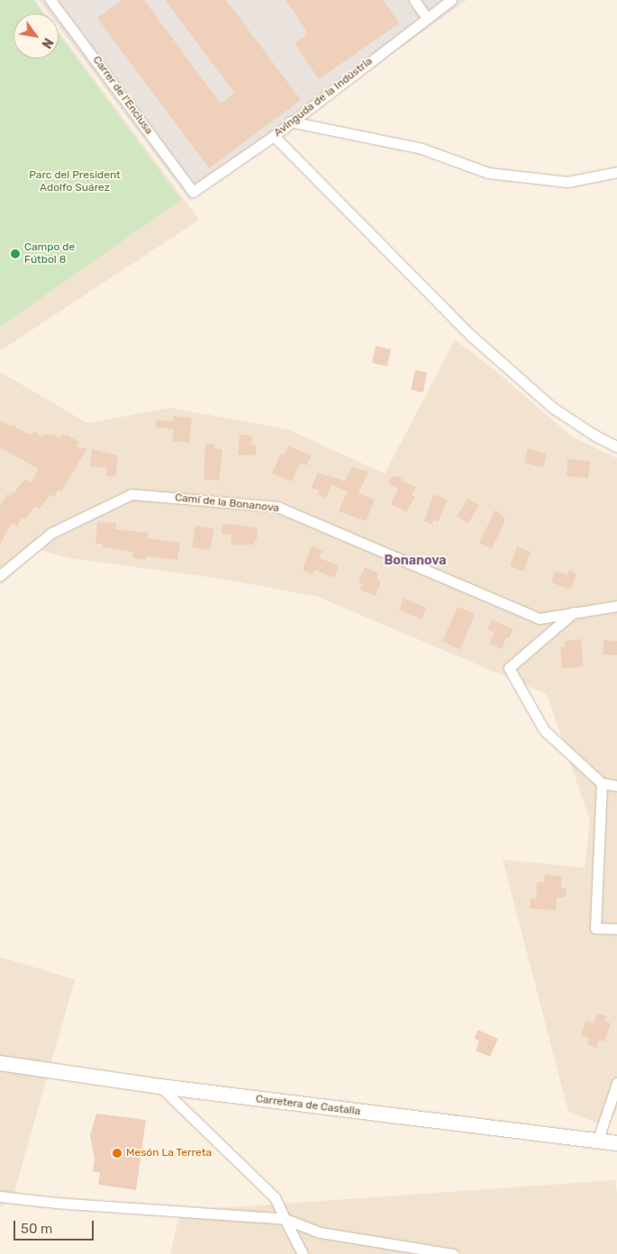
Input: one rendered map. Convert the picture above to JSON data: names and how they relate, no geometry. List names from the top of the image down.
{
  "streets": {
    "main road": ["Carretera de Castalla"],
    "street": ["Carrer de l'Enclusa", "Avinguda de la Indústria", "Camí de la Bonanova"]
  },
  "crossings": [
    ["Carrer de l'Enclusa", "Avinguda de la Indústria"]
  ],
  "districts": ["Bonanova"],
  "parks": ["Parc del President Adolfo Suárez"],
  "places": ["Campo de Fútbol 8", "Mesón La Terreta"],
  "scale_bar": "50 m",
  "north": "bottom right"
}
